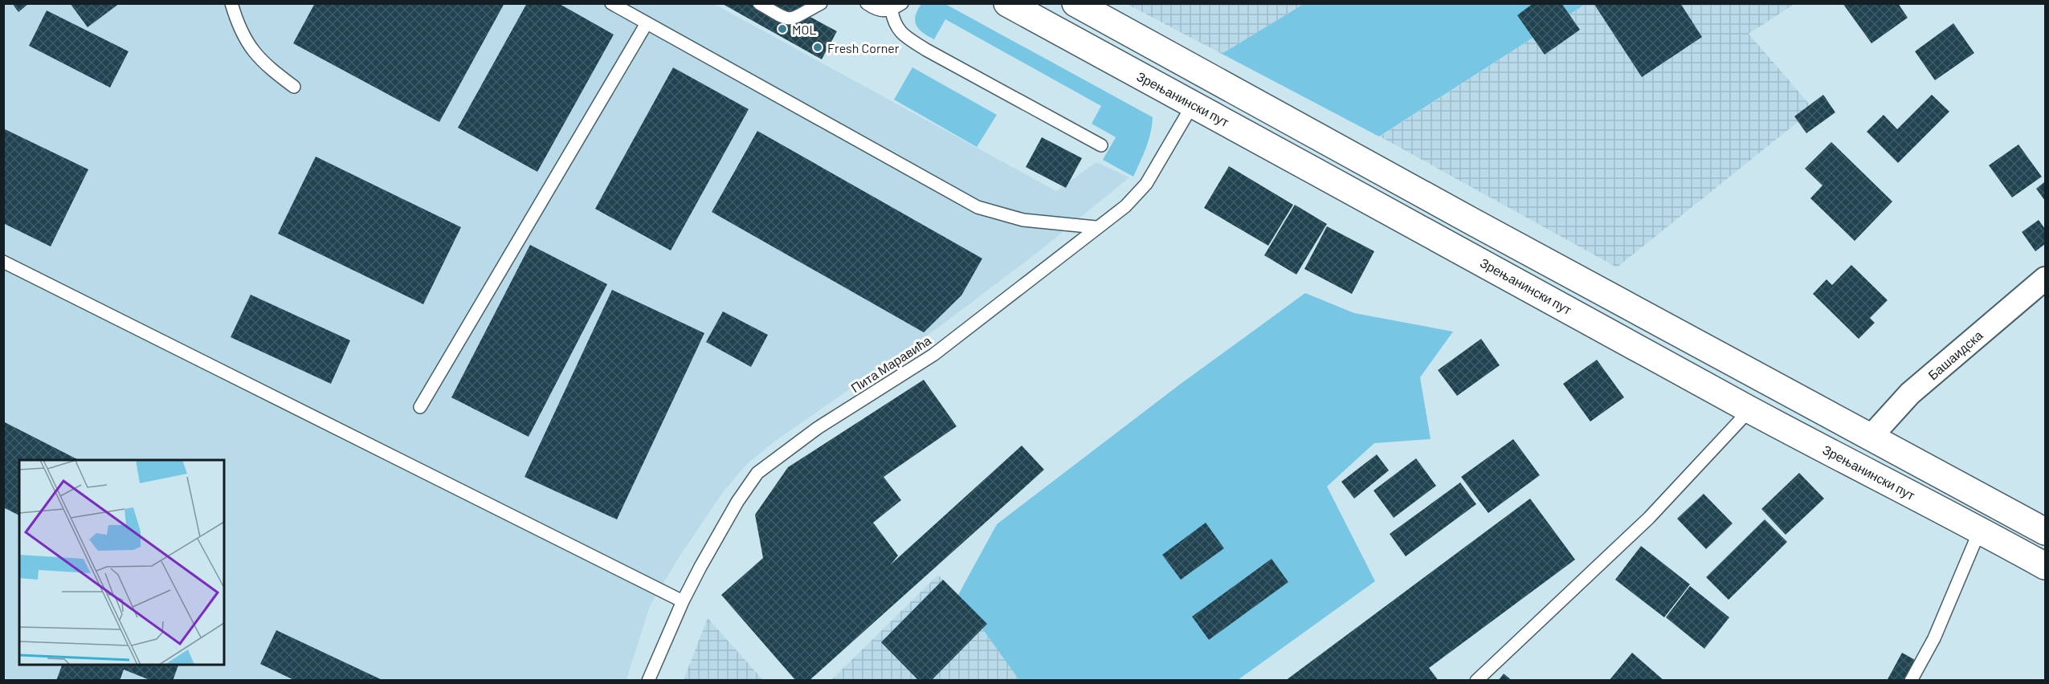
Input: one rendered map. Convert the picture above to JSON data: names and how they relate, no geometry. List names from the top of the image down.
{
  "streets": {
    "main road": ["Зрењанински пут"],
    "street": ["Башаидска"],
    "lane": ["Пита Маравића"]
  },
  "crossings": [
    ["Зрењанински пут", "Пита Маравића"]
  ],
  "places": ["MOL", "Fresh Corner"]
}
